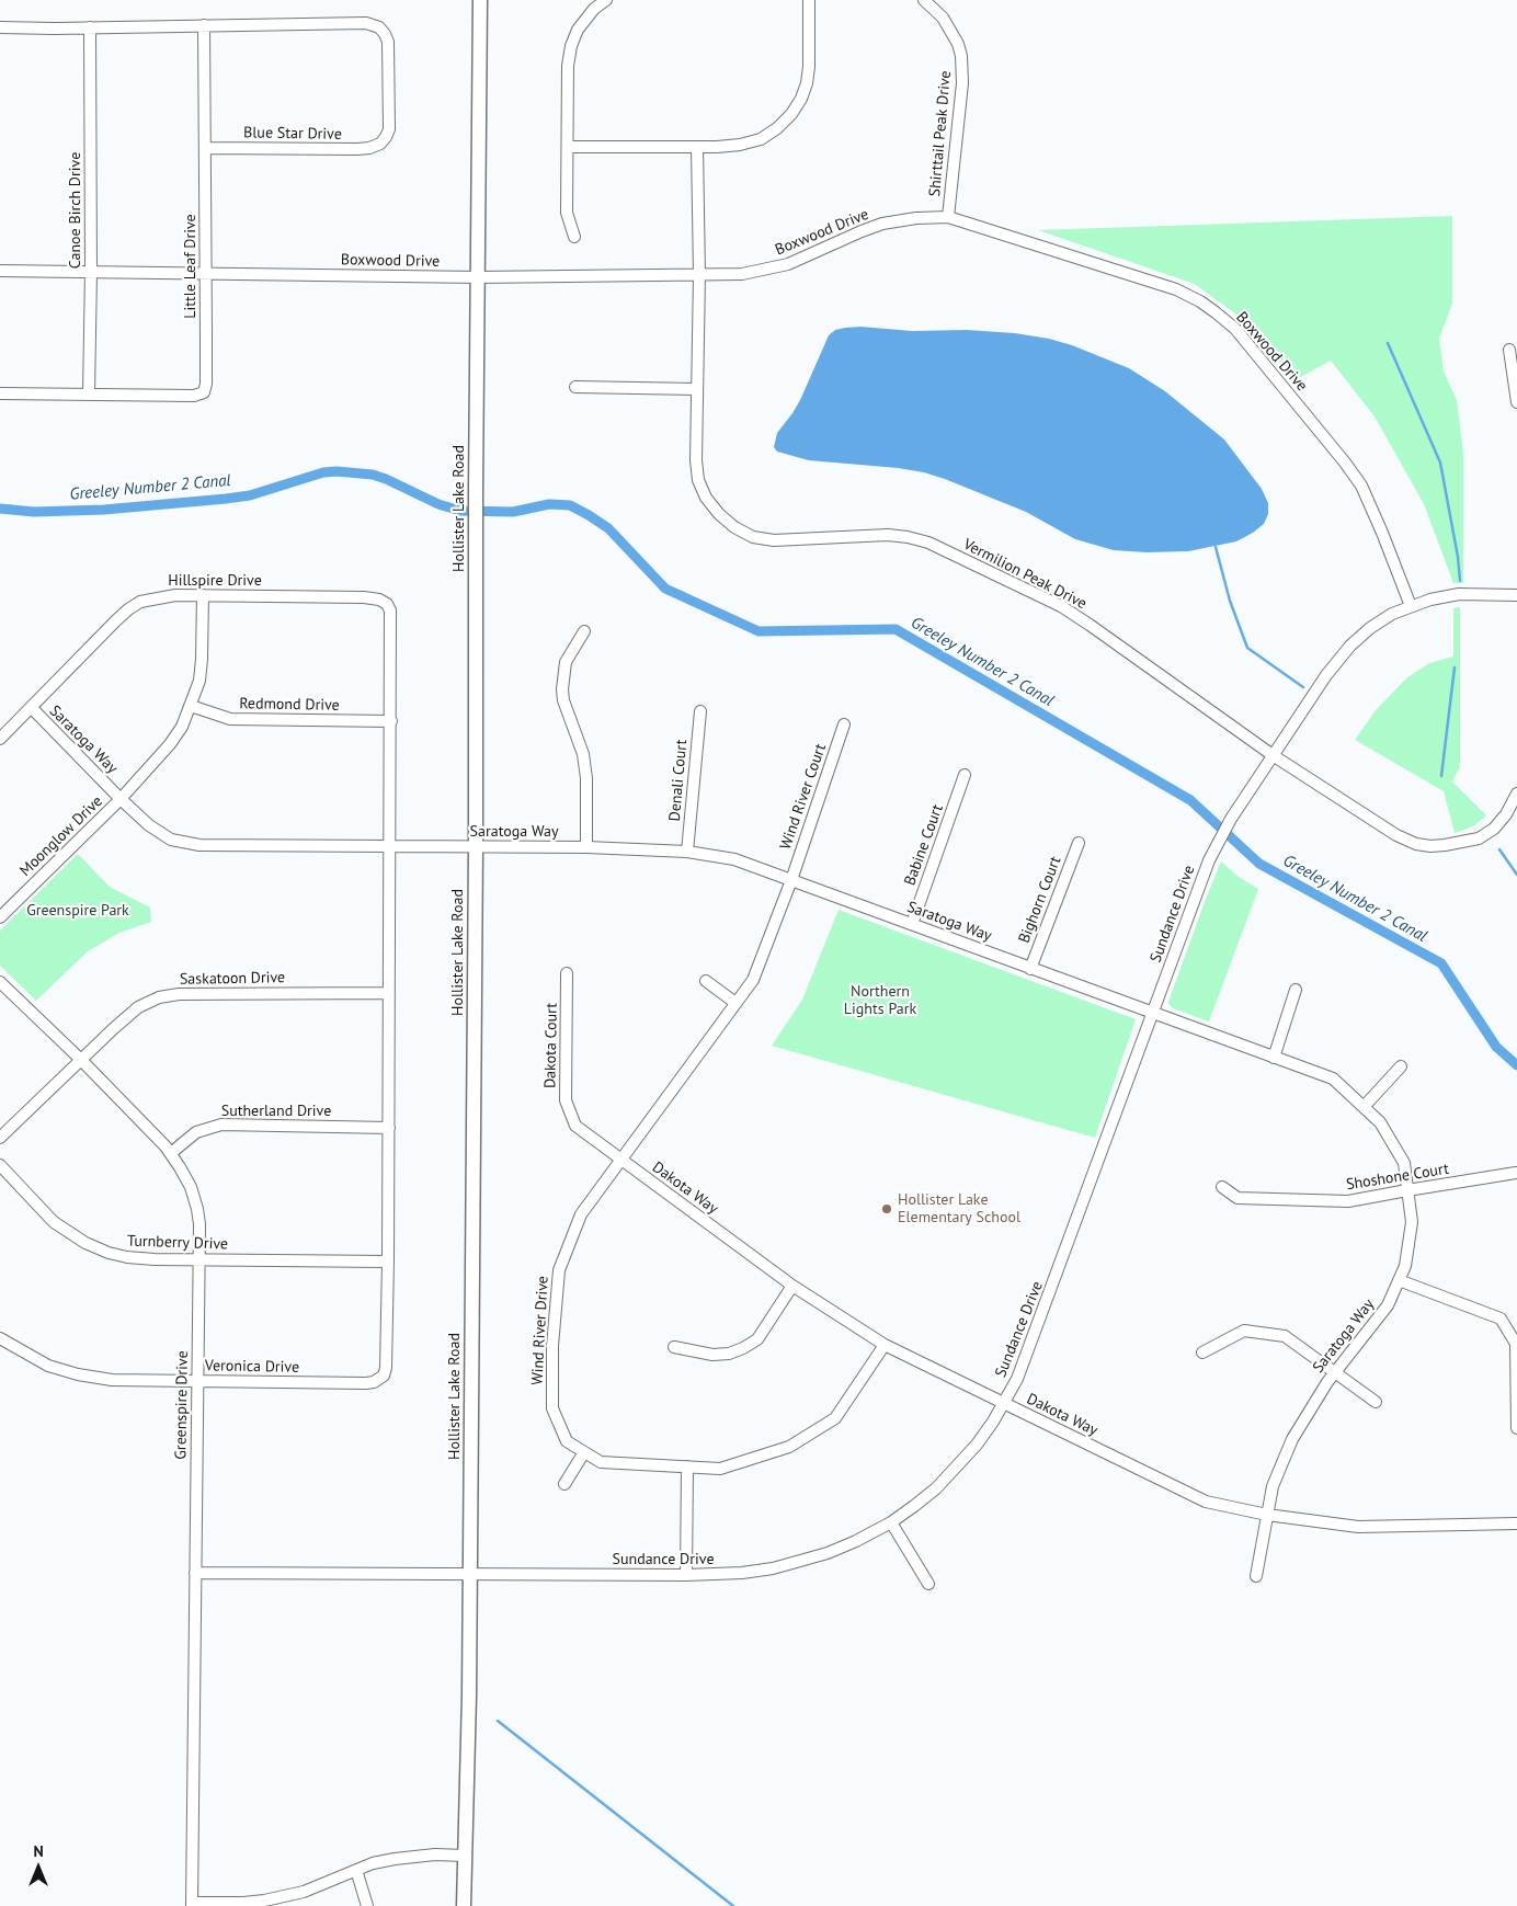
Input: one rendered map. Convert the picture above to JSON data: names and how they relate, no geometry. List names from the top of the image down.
{
  "streets": {
    "street": [
      "Blue Star Drive",
      "Shirttail Peak Drive",
      "Canoe Birch Drive",
      "Boxwood Drive",
      "Little Leaf Drive",
      "Hollister Lake Road",
      "Vermilion Peak Drive",
      "Hillspire Drive",
      "Redmond Drive",
      "Saratoga Way",
      "Denali Court",
      "Wind River Court",
      "Moonglow Drive",
      "Babine Court",
      "Bighorn Court",
      "Sundance Drive",
      "Saskatoon Drive",
      "Dakota Court",
      "Sutherland Drive",
      "Shoshone Court",
      "Dakota Way",
      "Turnberry Drive",
      "Wind River Drive",
      "Veronica Drive",
      "Greenspire Drive"
    ]
  },
  "crossings": [
    ["Blue Star Drive", "Little Leaf Drive"],
    ["Shirttail Peak Drive", "Boxwood Drive"],
    ["Canoe Birch Drive", "Boxwood Drive"],
    ["Canoe Birch Drive", "Little Leaf Drive"],
    ["Boxwood Drive", "Little Leaf Drive"],
    ["Boxwood Drive", "Hollister Lake Road"],
    ["Boxwood Drive", "Vermilion Peak Drive"],
    ["Boxwood Drive", "Sundance Drive"],
    ["Hollister Lake Road", "Saratoga Way"],
    ["Hollister Lake Road", "Sundance Drive"],
    ["Vermilion Peak Drive", "Sundance Drive"],
    ["Hillspire Drive", "Redmond Drive"],
    ["Hillspire Drive", "Saratoga Way"],
    ["Hillspire Drive", "Moonglow Drive"],
    ["Redmond Drive", "Moonglow Drive"],
    ["Saratoga Way", "Denali Court"],
    ["Saratoga Way", "Wind River Court"],
    ["Saratoga Way", "Moonglow Drive"],
    ["Saratoga Way", "Babine Court"],
    ["Saratoga Way", "Bighorn Court"],
    ["Saratoga Way", "Sundance Drive"],
    ["Saratoga Way", "Shoshone Court"],
    ["Saratoga Way", "Dakota Way"],
    ["Saratoga Way", "Wind River Drive"],
    ["Wind River Court", "Wind River Drive"],
    ["Sundance Drive", "Dakota Way"],
    ["Sundance Drive", "Greenspire Drive"],
    ["Saskatoon Drive", "Greenspire Drive"],
    ["Dakota Court", "Dakota Way"],
    ["Dakota Court", "Wind River Drive"],
    ["Sutherland Drive", "Greenspire Drive"],
    ["Dakota Way", "Wind River Drive"],
    ["Turnberry Drive", "Veronica Drive"],
    ["Turnberry Drive", "Greenspire Drive"],
    ["Veronica Drive", "Greenspire Drive"]
  ],
  "water": ["Greeley Number 2 Canal"],
  "parks": ["Greenspire Park", "Northern Lights Park"],
  "places": ["Hollister Lake Elementary School"],
  "north": "top"
}
